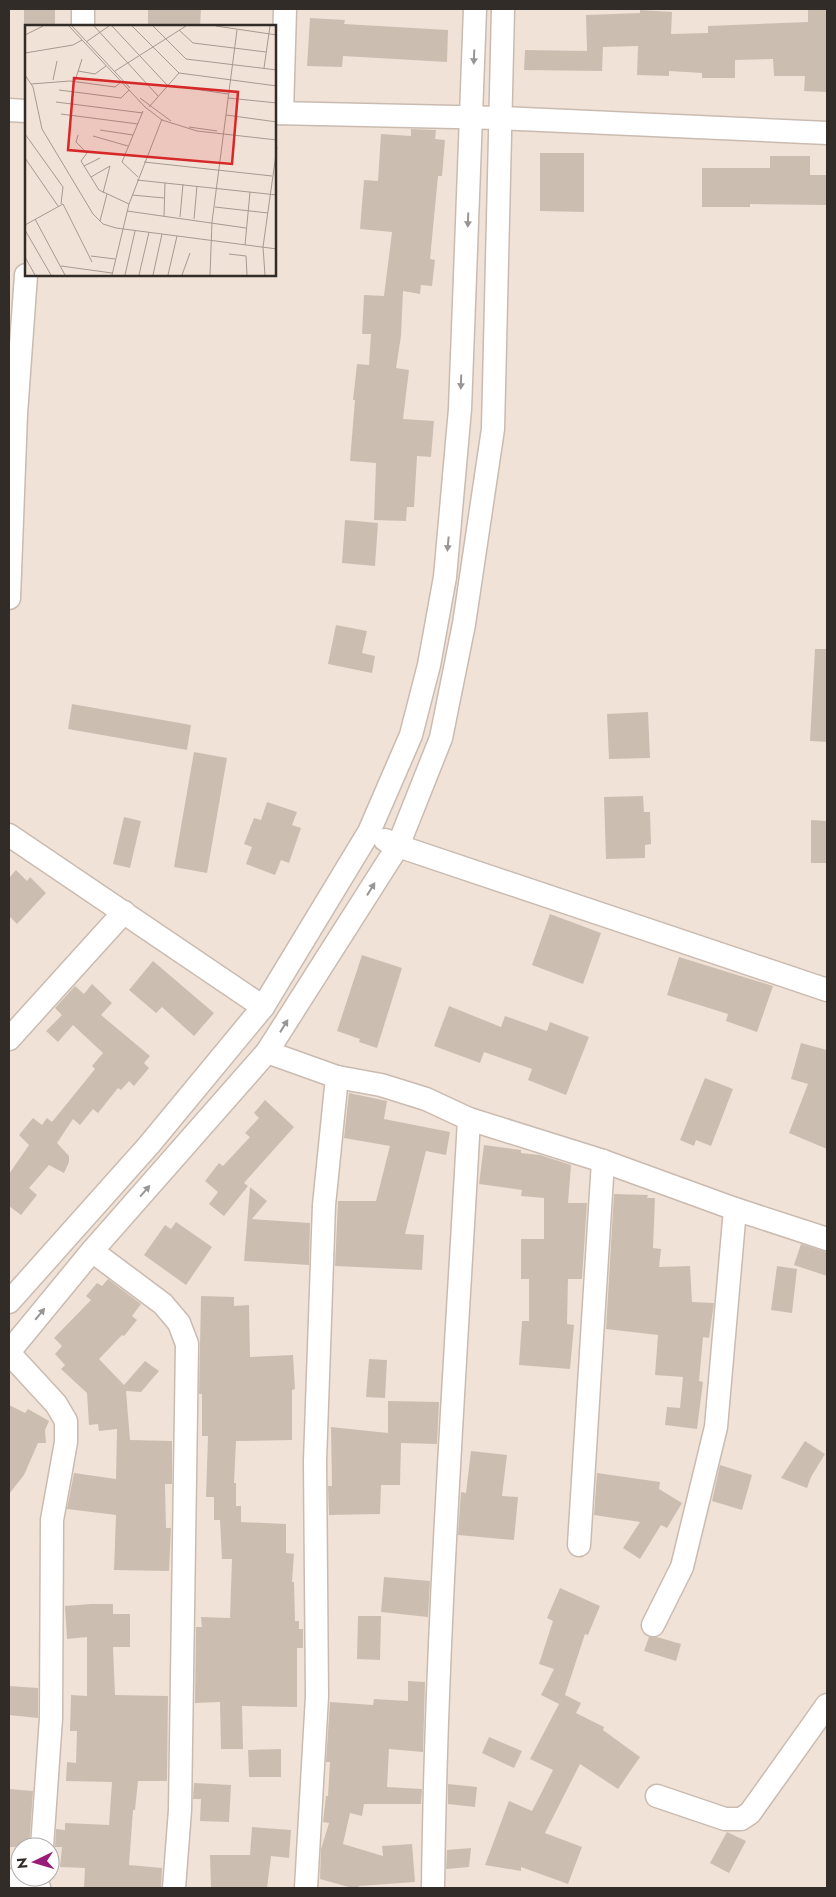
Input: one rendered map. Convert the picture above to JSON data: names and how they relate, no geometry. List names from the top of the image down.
{
  "north": "left"
}
